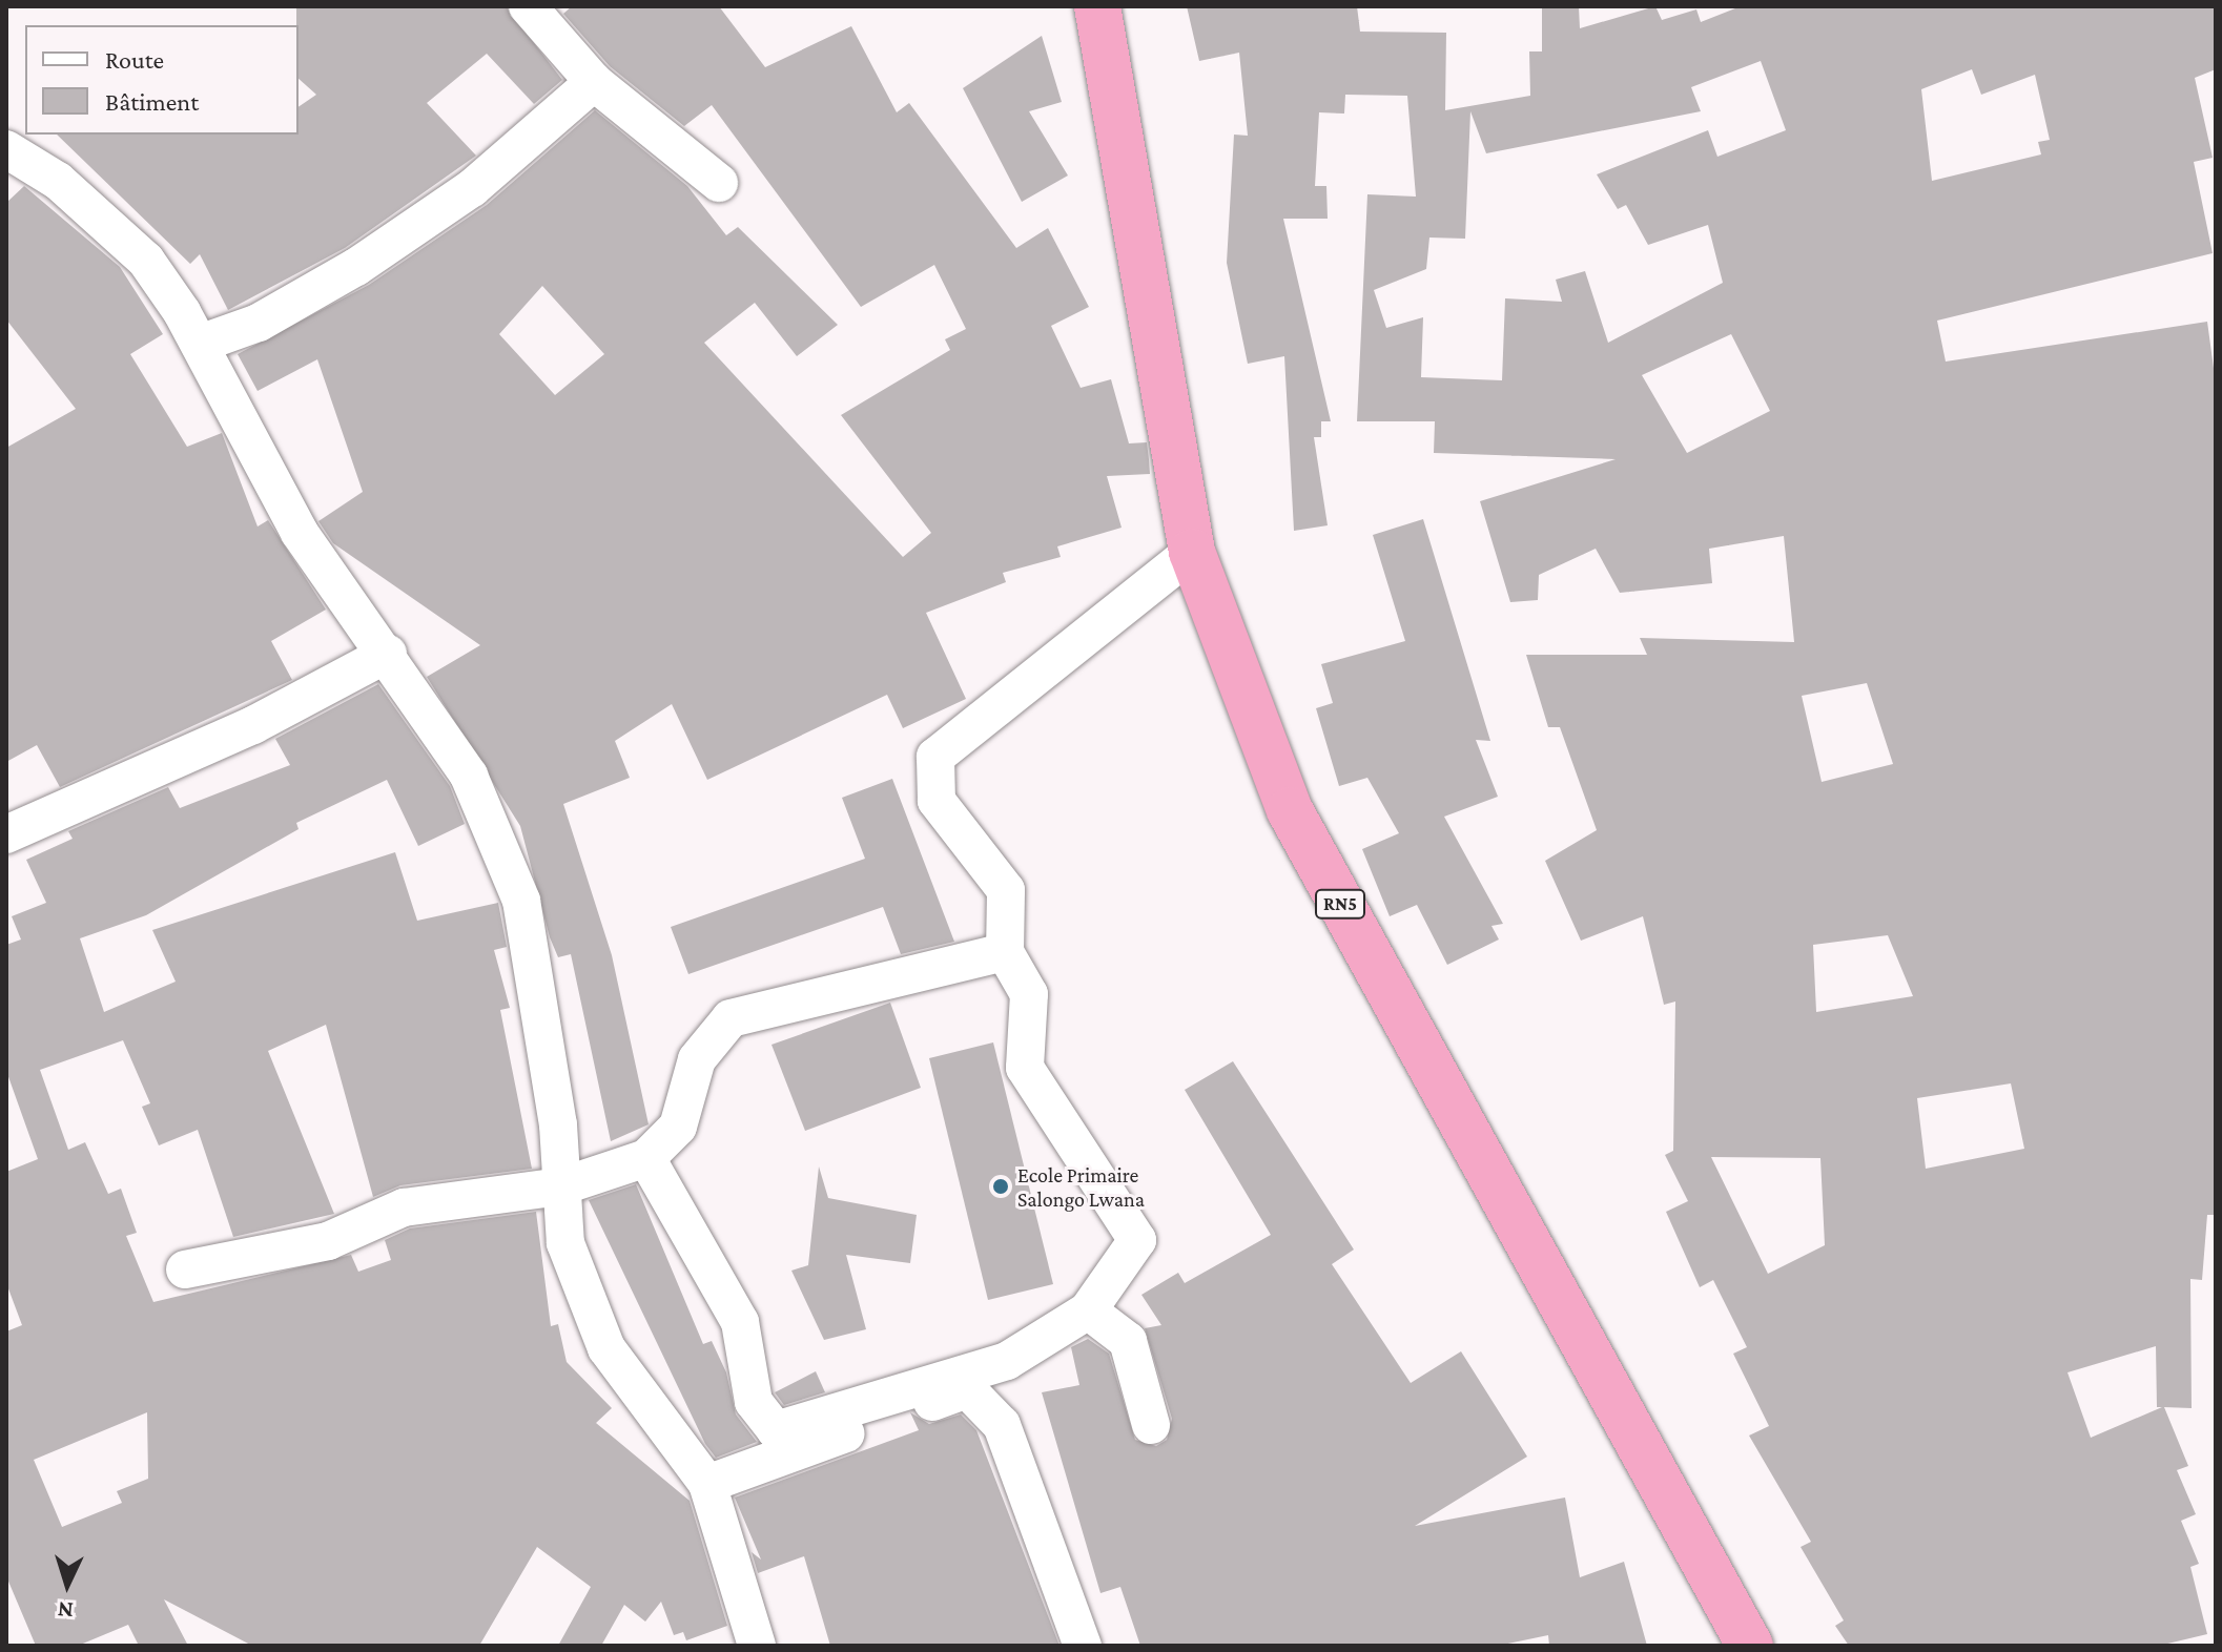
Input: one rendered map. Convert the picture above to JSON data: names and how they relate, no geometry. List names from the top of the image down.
{
  "streets": {
    "highway": ["RN5"]
  },
  "places": ["Ecole Primaire Salongo Lwana"],
  "legend": ["Route", "Bâtiment"],
  "north": "bottom"
}
